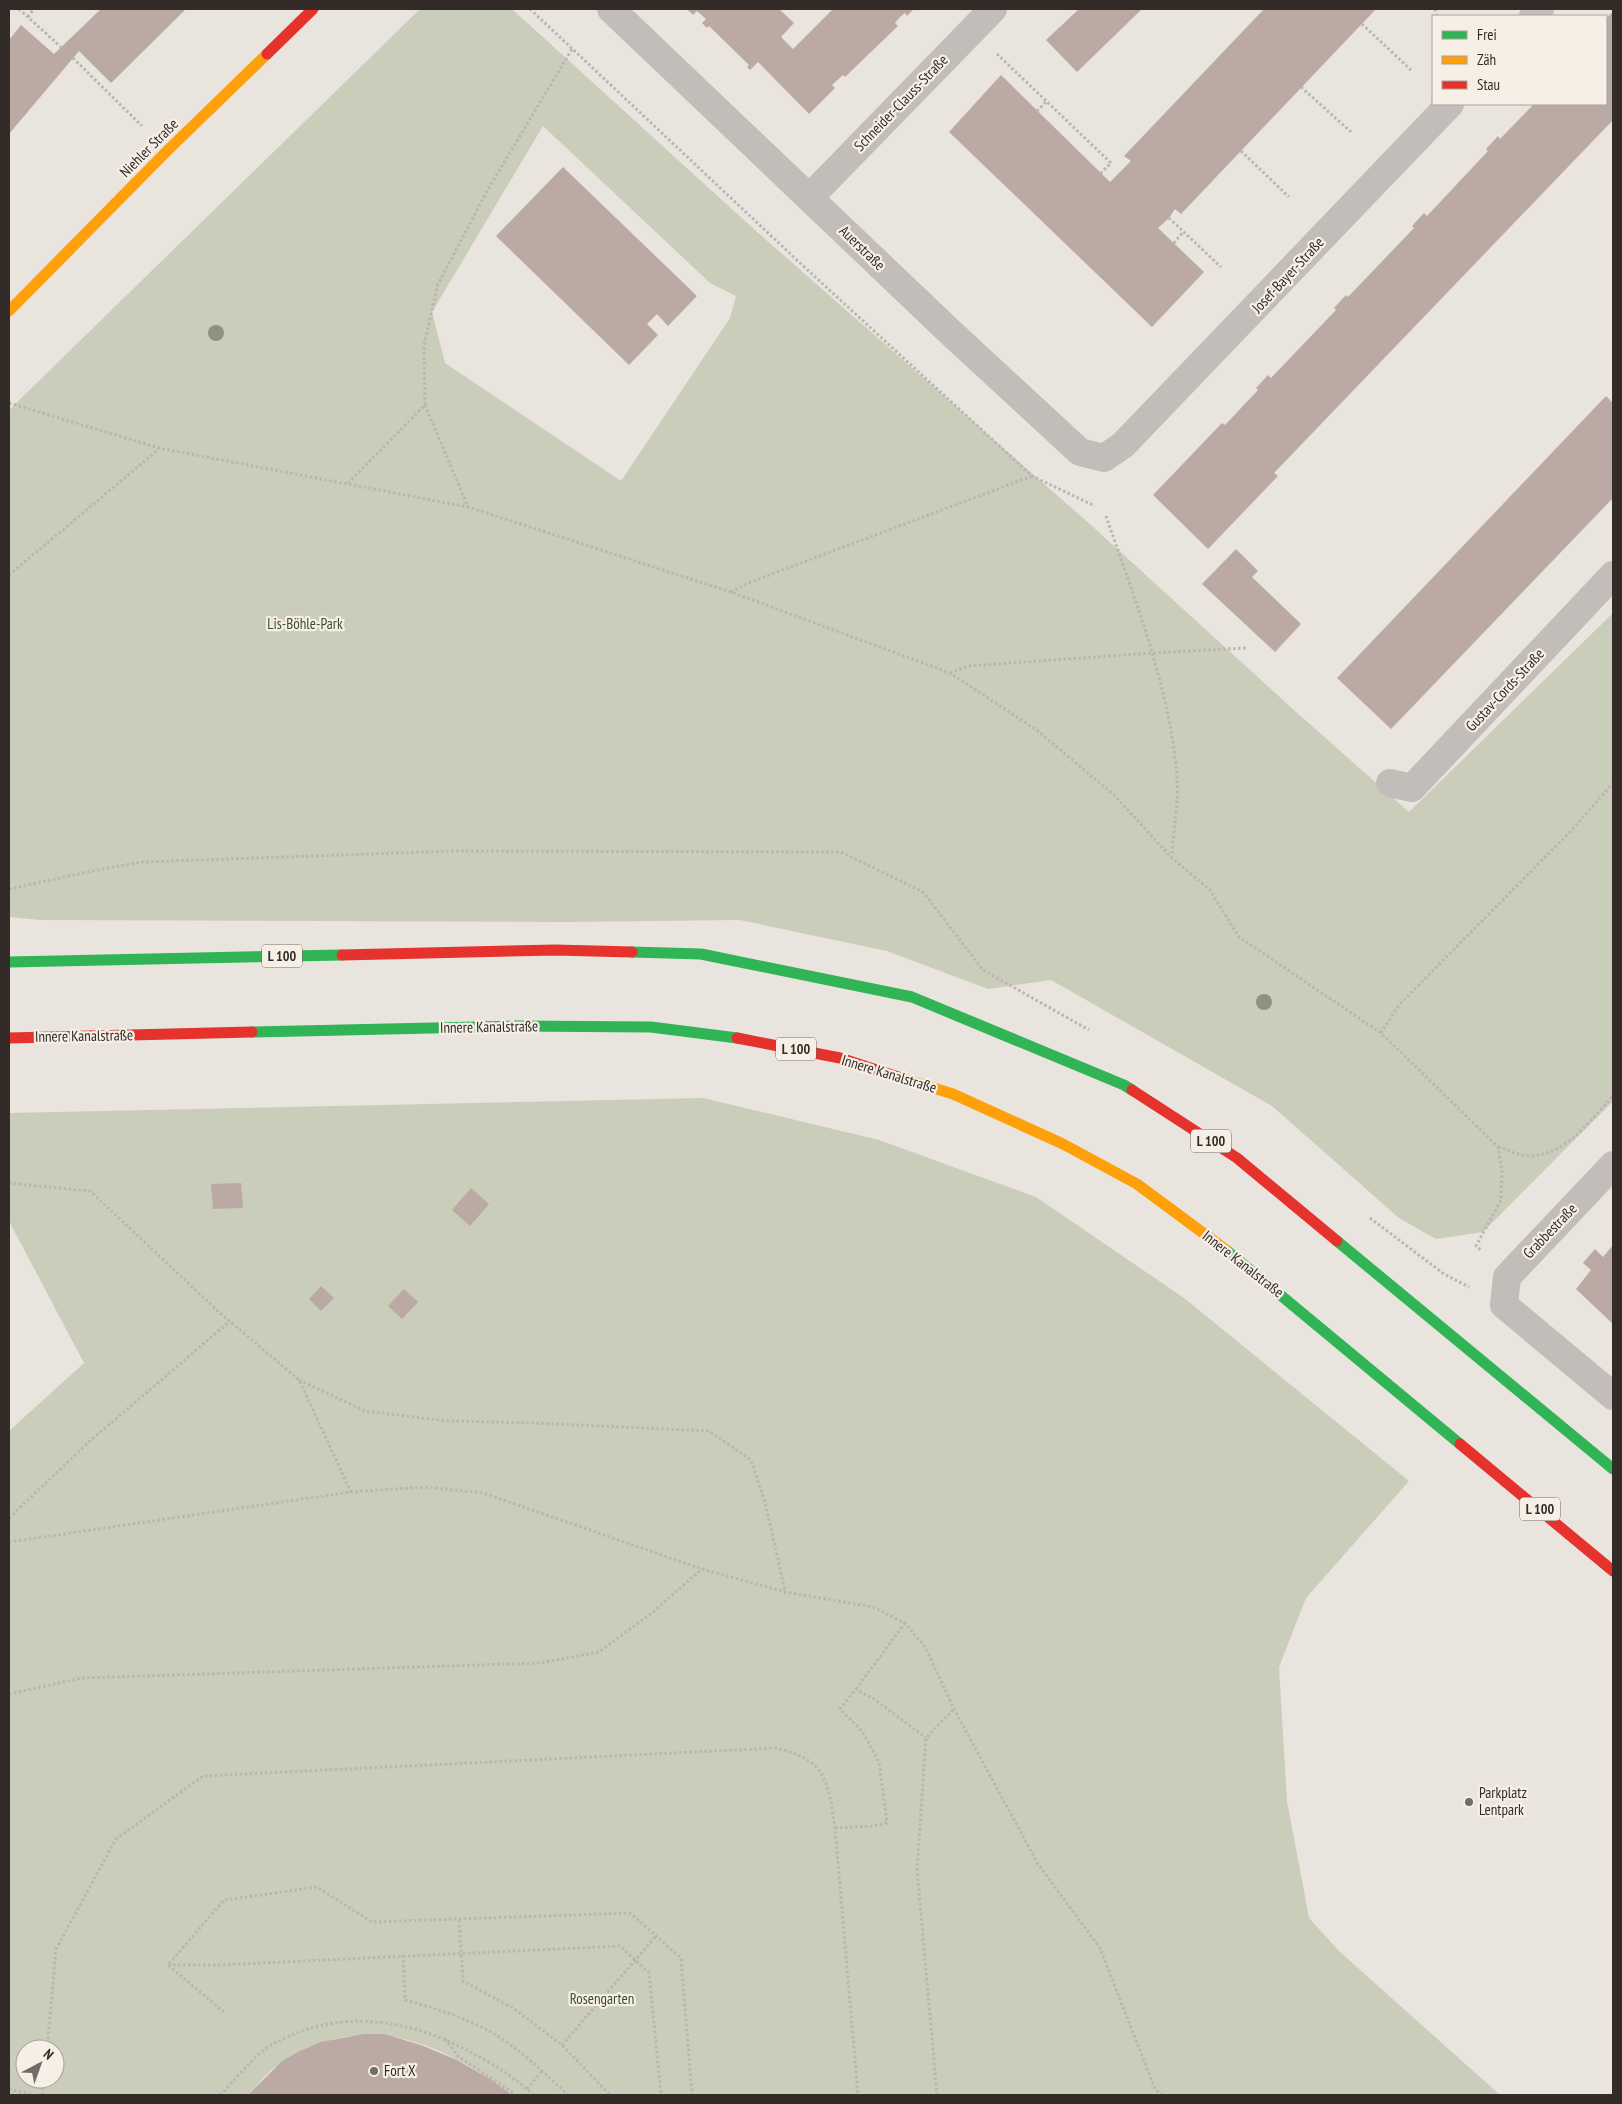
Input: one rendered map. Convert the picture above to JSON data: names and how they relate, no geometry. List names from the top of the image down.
{
  "streets": {
    "main road": ["Niehler Straße", "L 100", "Innere Kanalstraße"],
    "street": [
      "Schneider-Clauss-Straße",
      "Auerstraße",
      "Josef-Bayer-Straße",
      "Gustav-Cords-Straße",
      "Grabbestraße"
    ]
  },
  "crossings": [
    ["Schneider-Clauss-Straße", "Auerstraße"],
    ["Auerstraße", "Josef-Bayer-Straße"]
  ],
  "parks": ["Lis-Böhle-Park", "Rosengarten"],
  "places": ["Parkplatz Lentpark", "Fort X"],
  "legend": ["Frei", "Zäh", "Stau"],
  "north": "top right"
}
